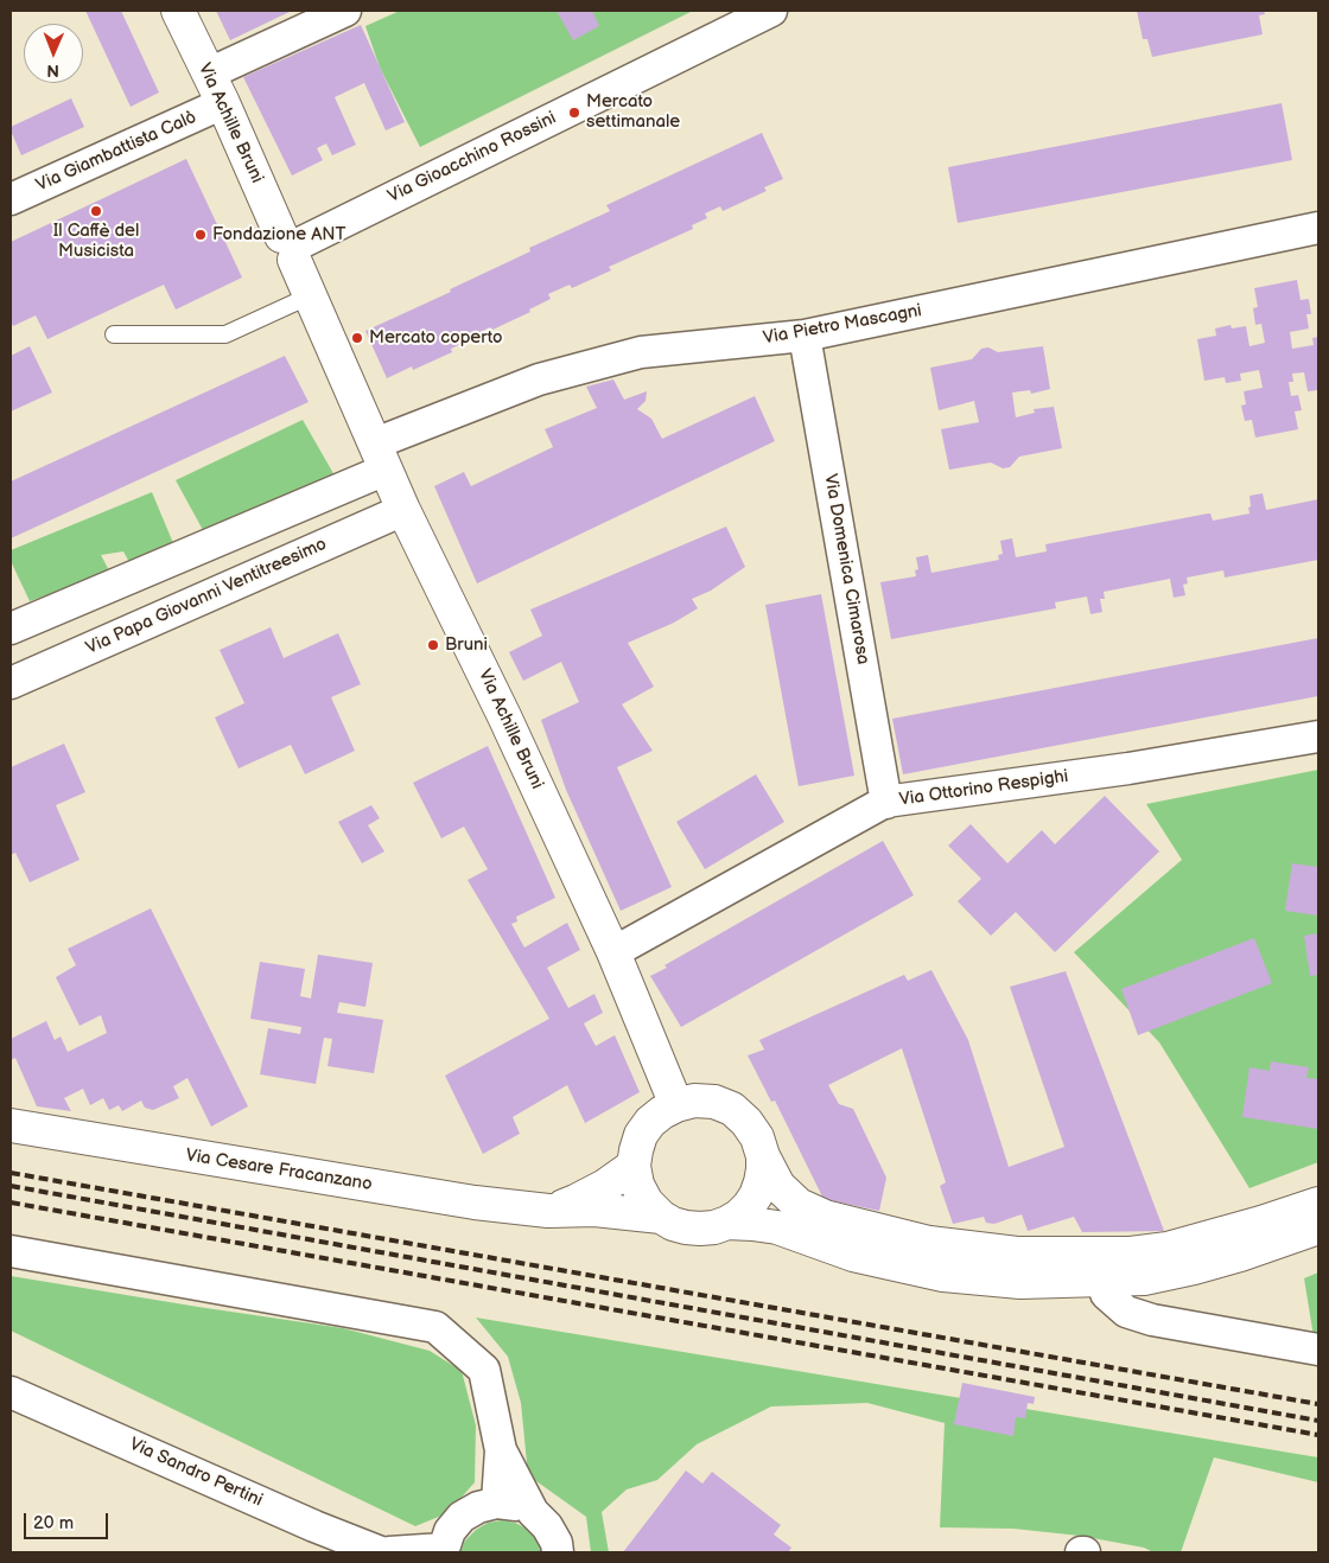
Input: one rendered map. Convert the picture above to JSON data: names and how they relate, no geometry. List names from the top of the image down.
{
  "streets": {
    "street": [
      "Via Achille Bruni",
      "Via Giambattista Calò",
      "Via Gioacchino Rossini",
      "Via Pietro Mascagni",
      "Via Domenica Cimarosa",
      "Via Papa Giovanni Ventitreesimo",
      "Via Ottorino Respighi",
      "Via Cesare Fracanzano",
      "Via Sandro Pertini"
    ]
  },
  "crossings": [
    ["Via Achille Bruni", "Via Giambattista Calò"],
    ["Via Achille Bruni", "Via Gioacchino Rossini"],
    ["Via Achille Bruni", "Via Pietro Mascagni"],
    ["Via Achille Bruni", "Via Papa Giovanni Ventitreesimo"],
    ["Via Achille Bruni", "Via Ottorino Respighi"],
    ["Via Achille Bruni", "Via Cesare Fracanzano"],
    ["Via Pietro Mascagni", "Via Domenica Cimarosa"],
    ["Via Domenica Cimarosa", "Via Ottorino Respighi"]
  ],
  "places": [
    "Mercato settimanale",
    "Il Caffè del Musicista",
    "Fondazione ANT",
    "Mercato coperto",
    "Bruni"
  ],
  "scale_bar": "20 m",
  "north": "bottom"
}
